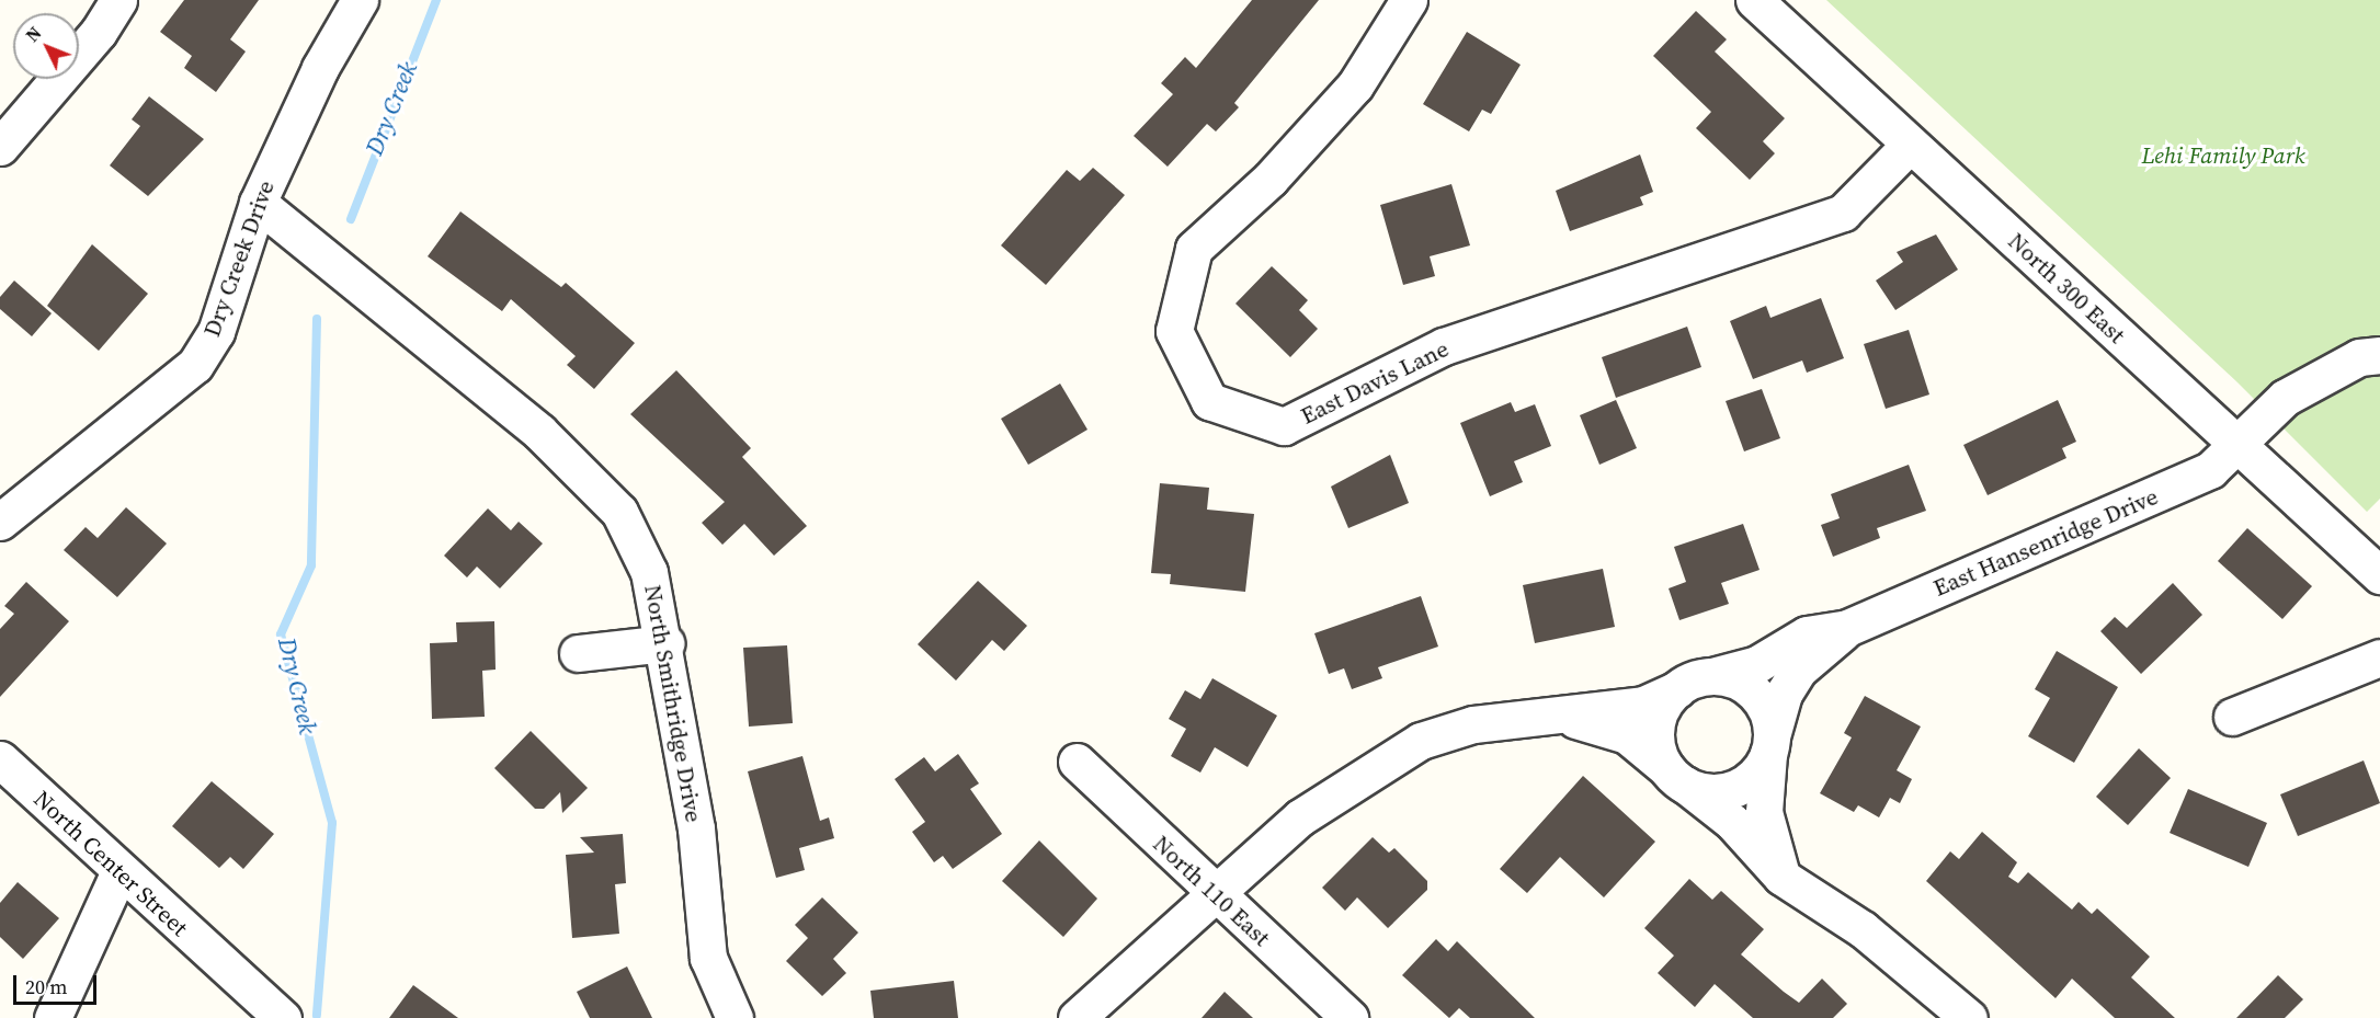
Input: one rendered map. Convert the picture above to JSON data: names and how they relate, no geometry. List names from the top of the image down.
{
  "streets": {
    "street": [
      "Dry Creek Drive",
      "North 300 East",
      "East Davis Lane",
      "East Hansenridge Drive",
      "North Smithridge Drive",
      "North Center Street",
      "North 110 East"
    ]
  },
  "crossings": [
    ["Dry Creek Drive", "North Smithridge Drive"],
    ["North 300 East", "East Davis Lane"],
    ["North 300 East", "East Hansenridge Drive"]
  ],
  "water": ["Dry Creek"],
  "parks": ["Lehi Family Park"],
  "scale_bar": "20 m",
  "north": "top left"
}
